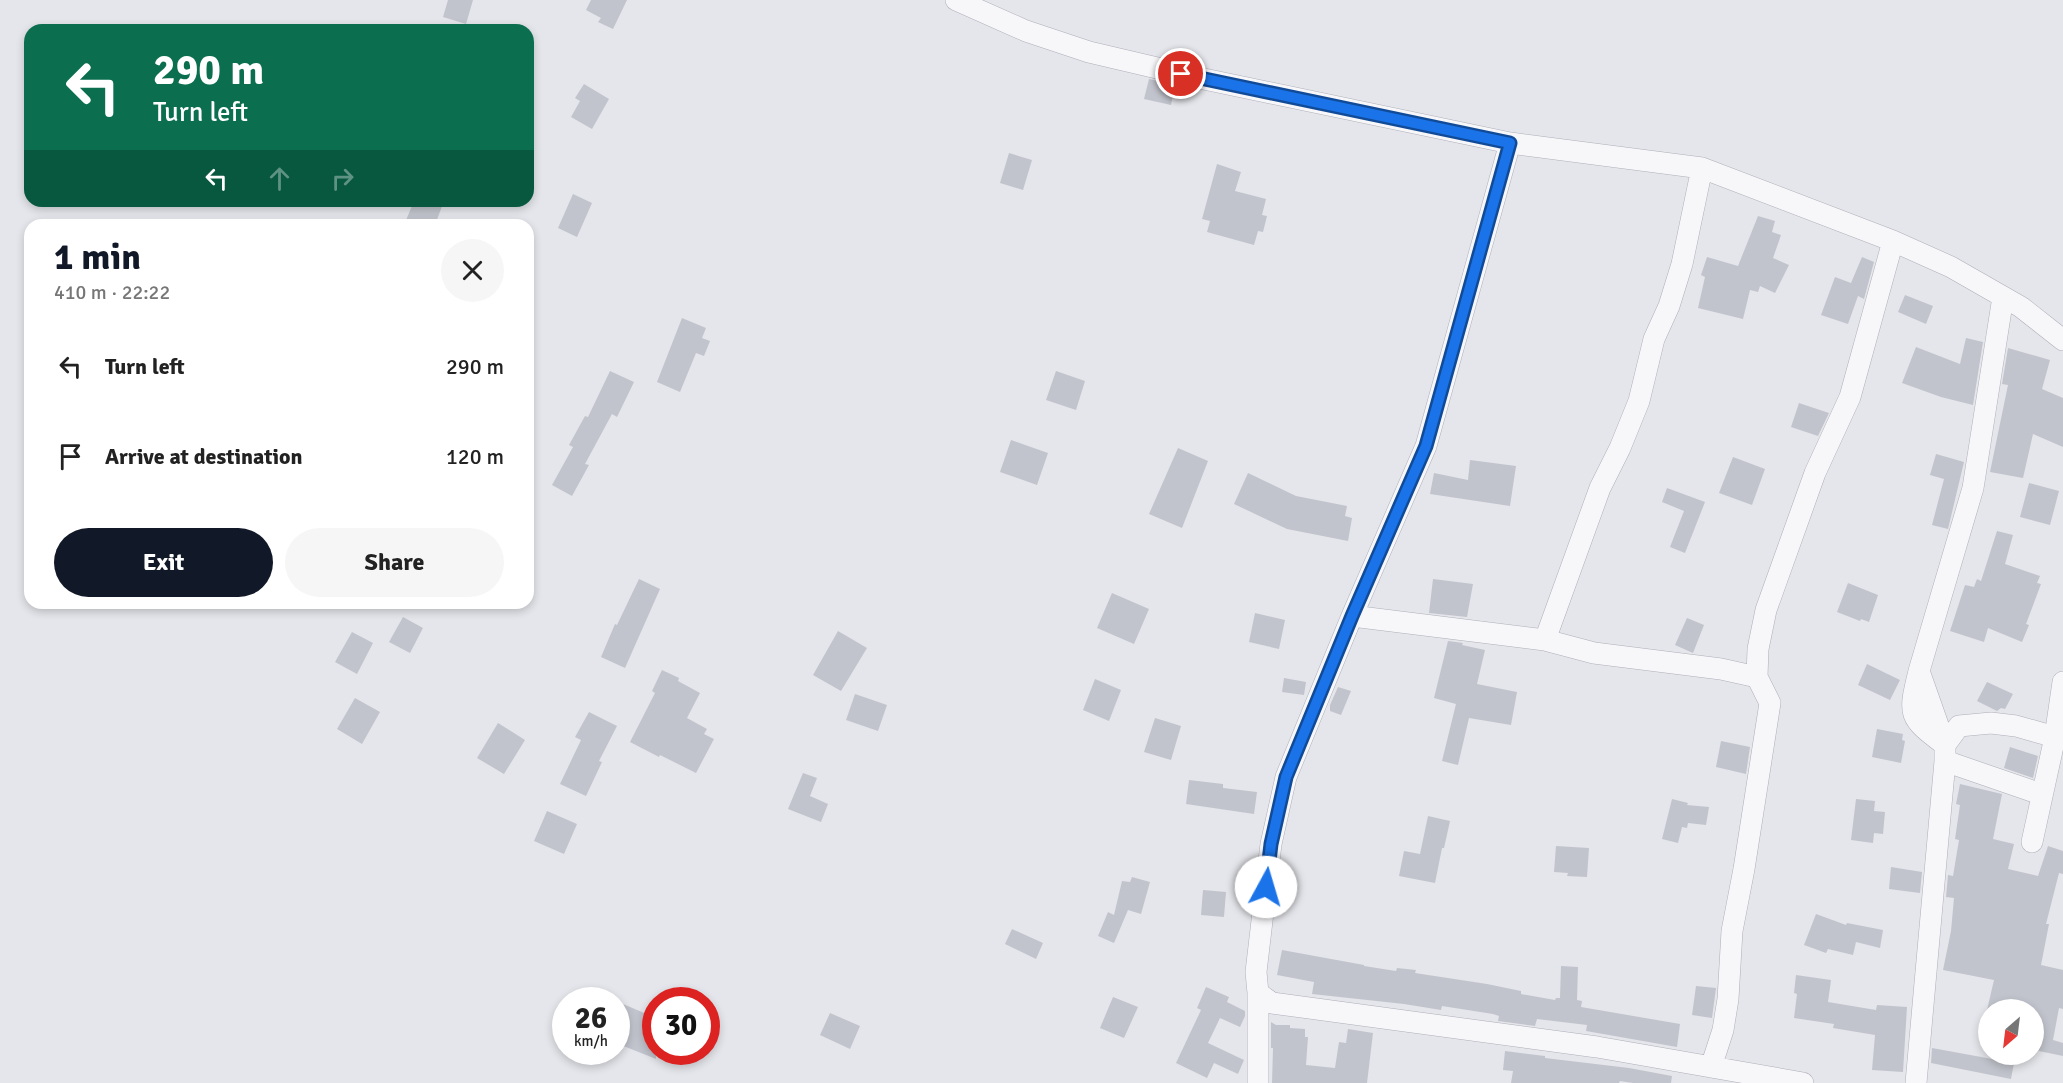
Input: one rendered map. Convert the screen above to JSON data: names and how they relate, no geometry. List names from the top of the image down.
{
  "north": "bottom left",
  "page": {
    "turn": ["290 m", "Turn left"],
    "heading": ["1 min", "410 m · 22:22"],
    "list": [
      {
        "name": "Turn left",
        "value": "290 m"
      },
      {
        "name": "Arrive at destination",
        "value": "120 m"
      }
    ],
    "buttons": ["Exit", "Share"],
    "speed": "26 km/h",
    "limit": "30"
  }
}
